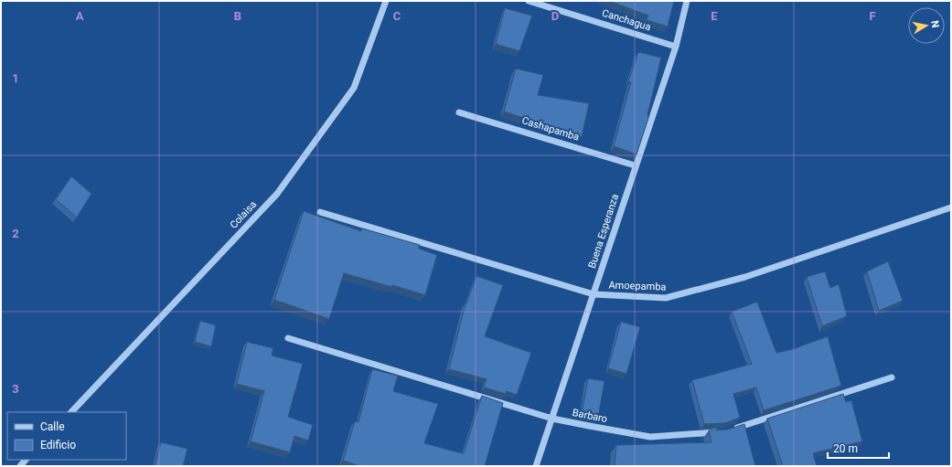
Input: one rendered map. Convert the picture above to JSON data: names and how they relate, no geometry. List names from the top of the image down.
{
  "streets": {
    "street": [
      "Canchagua",
      "Cashapamba",
      "Colaisa",
      "Buena Esperanza",
      "Amoepamba",
      "Barbaro"
    ]
  },
  "crossings": [
    ["Canchagua", "Buena Esperanza"],
    ["Cashapamba", "Buena Esperanza"],
    ["Buena Esperanza", "Amoepamba"],
    ["Buena Esperanza", "Barbaro"]
  ],
  "legend": ["Calle", "Edificio"],
  "scale_bar": "20 m",
  "north": "right",
  "grid": {
    "columns": [
      "A",
      "B",
      "C",
      "D",
      "E",
      "F"
    ],
    "rows": ["1", "2", "3"]
  }
}
